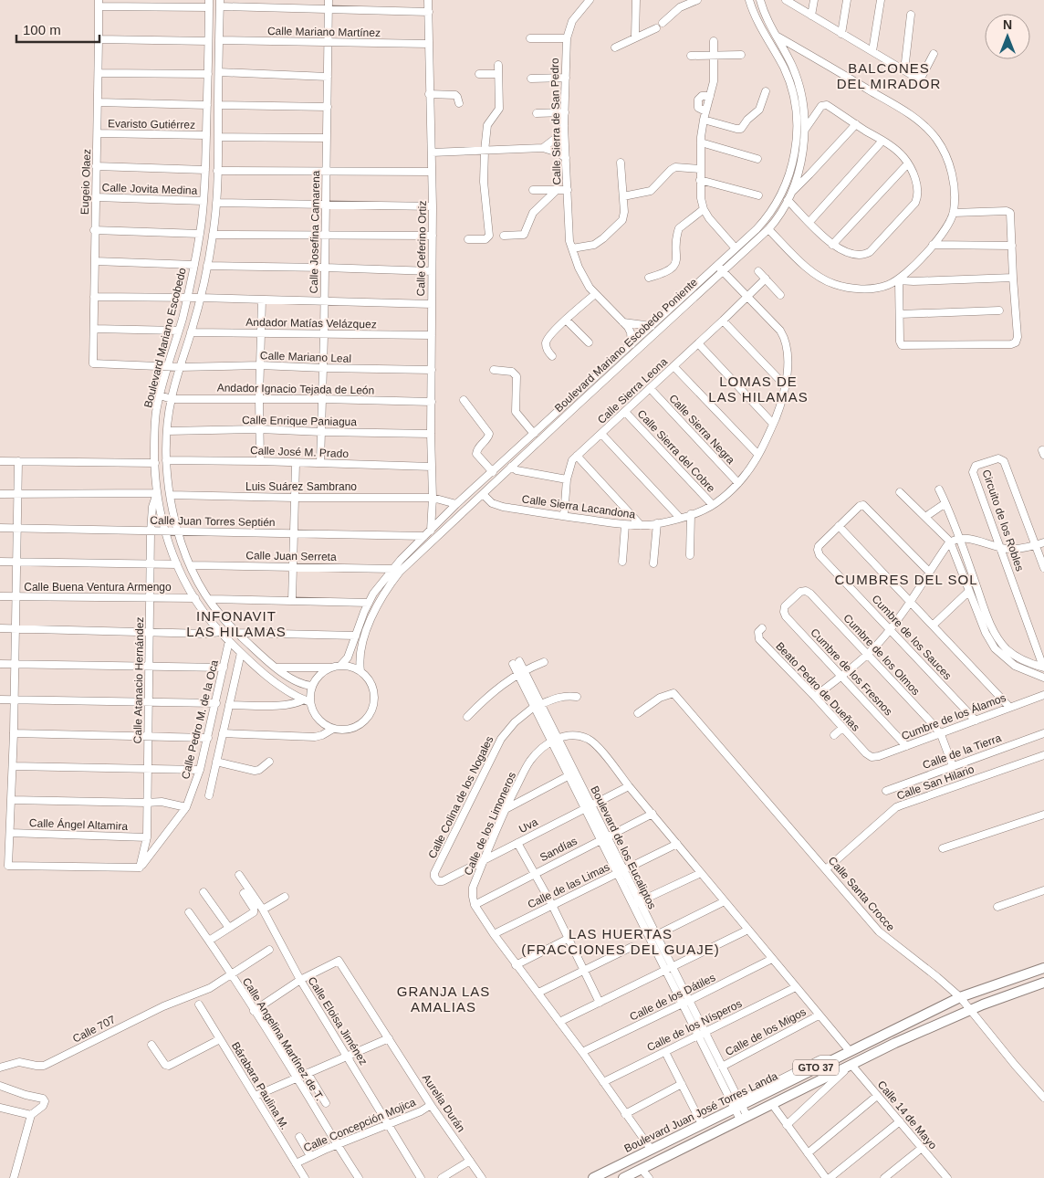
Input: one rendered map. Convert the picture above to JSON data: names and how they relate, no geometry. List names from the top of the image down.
{
  "streets": {
    "main road": ["GTO 37", "Boulevard Juan José Torres Landa"],
    "street": [
      "Calle Mariano Martínez",
      "Calle Sierra de San Pedro",
      "Evaristo Gutiérrez",
      "Eugeio Olaez",
      "Calle Jovita Medina",
      "Calle Josefina Camarena",
      "Calle Ceferino Ortiz",
      "Andador Matías Velázquez",
      "Boulevard Mariano Escobedo",
      "Boulevard Mariano Escobedo Poniente",
      "Calle Mariano Leal",
      "Andador Ignacio Tejada de León",
      "Calle Sierra Leona",
      "Calle Enrique Paniagua",
      "Calle Sierra Negra",
      "Calle Sierra del Cobre",
      "Calle José M. Prado",
      "Luis Suárez Sambrano",
      "Calle Sierra Lacandona",
      "Circuito de los Robles",
      "Calle Juan Torres Septién",
      "Calle Juan Serreta",
      "Calle Buena Ventura Armengo",
      "Cumbre de los Sauces",
      "Cumbre de los Olmos",
      "Cumbre de los Fresnos",
      "Calle Atanacio Hernández",
      "Beato Pedro de Dueñas",
      "Cumbre de los Álamos",
      "Calle Pedro M. de la Oca",
      "Calle de la Tierra",
      "Calle San Hilario",
      "Calle Colina de los Nogales",
      "Calle de los Limoneros",
      "Calle Ángel Altamira",
      "Uva",
      "Boulevard de los Eucaliptos",
      "Sandías",
      "Calle de las Limas",
      "Calle Santa Crocce",
      "Calle de los Dátiles",
      "Calle Eloisa Jiménez",
      "Calle de los Nísperos",
      "Calle 707",
      "Calle de los Migos",
      "Calle Angelina Martínez de T.",
      "Bárabara Paulina M.",
      "Aurelia Durán",
      "Calle 14 de Mayo",
      "Calle Concepción Mojica"
    ]
  },
  "crossings": [
    ["Calle Mariano Martínez", "Calle Josefina Camarena"],
    ["Calle Mariano Martínez", "Calle Ceferino Ortiz"],
    ["Calle Mariano Martínez", "Boulevard Mariano Escobedo"],
    ["Calle Sierra de San Pedro", "Boulevard Mariano Escobedo Poniente"],
    ["Evaristo Gutiérrez", "Eugeio Olaez"],
    ["Evaristo Gutiérrez", "Boulevard Mariano Escobedo"],
    ["Eugeio Olaez", "Calle Jovita Medina"],
    ["Eugeio Olaez", "Boulevard Mariano Escobedo"],
    ["Eugeio Olaez", "Calle Mariano Leal"],
    ["Calle Jovita Medina", "Boulevard Mariano Escobedo"],
    ["Calle Josefina Camarena", "Andador Matías Velázquez"],
    ["Calle Josefina Camarena", "Calle Mariano Leal"],
    ["Calle Josefina Camarena", "Andador Ignacio Tejada de León"],
    ["Calle Josefina Camarena", "Calle Enrique Paniagua"],
    ["Calle Josefina Camarena", "Calle José M. Prado"],
    ["Calle Ceferino Ortiz", "Andador Matías Velázquez"],
    ["Calle Ceferino Ortiz", "Boulevard Mariano Escobedo Poniente"],
    ["Calle Ceferino Ortiz", "Calle Mariano Leal"],
    ["Calle Ceferino Ortiz", "Andador Ignacio Tejada de León"],
    ["Calle Ceferino Ortiz", "Calle Enrique Paniagua"],
    ["Calle Ceferino Ortiz", "Calle José M. Prado"],
    ["Calle Ceferino Ortiz", "Luis Suárez Sambrano"],
    ["Andador Matías Velázquez", "Boulevard Mariano Escobedo"],
    ["Boulevard Mariano Escobedo", "Boulevard Mariano Escobedo Poniente"],
    ["Boulevard Mariano Escobedo", "Calle Mariano Leal"],
    ["Boulevard Mariano Escobedo", "Andador Ignacio Tejada de León"],
    ["Boulevard Mariano Escobedo", "Calle Enrique Paniagua"],
    ["Boulevard Mariano Escobedo", "Calle José M. Prado"],
    ["Boulevard Mariano Escobedo", "Luis Suárez Sambrano"],
    ["Boulevard Mariano Escobedo", "Calle Juan Torres Septién"],
    ["Boulevard Mariano Escobedo", "Calle Juan Serreta"],
    ["Boulevard Mariano Escobedo", "Calle Buena Ventura Armengo"],
    ["Boulevard Mariano Escobedo", "Calle Atanacio Hernández"],
    ["Boulevard Mariano Escobedo", "Calle Pedro M. de la Oca"],
    ["Boulevard Mariano Escobedo Poniente", "Calle Sierra Lacandona"],
    ["Boulevard Mariano Escobedo Poniente", "Calle Juan Torres Septién"],
    ["Boulevard Mariano Escobedo Poniente", "Calle Juan Serreta"],
    ["Calle Sierra Leona", "Calle Sierra Negra"],
    ["Calle Sierra Leona", "Calle Sierra del Cobre"],
    ["Calle Sierra Leona", "Calle Sierra Lacandona"],
    ["Calle Sierra Negra", "Calle Sierra Lacandona"],
    ["Calle Sierra del Cobre", "Calle Sierra Lacandona"],
    ["Calle Juan Torres Septién", "Calle Atanacio Hernández"],
    ["Calle Buena Ventura Armengo", "Calle Atanacio Hernández"],
    ["Cumbre de los Sauces", "Cumbre de los Álamos"],
    ["Cumbre de los Olmos", "Cumbre de los Fresnos"],
    ["Cumbre de los Olmos", "Cumbre de los Álamos"],
    ["Cumbre de los Olmos", "Calle de la Tierra"],
    ["Cumbre de los Fresnos", "Cumbre de los Álamos"],
    ["Calle Atanacio Hernández", "Calle Pedro M. de la Oca"],
    ["Calle Atanacio Hernández", "Calle Ángel Altamira"],
    ["Beato Pedro de Dueñas", "Cumbre de los Álamos"],
    ["Calle San Hilario", "Calle Santa Crocce"],
    ["Calle Colina de los Nogales", "Uva"],
    ["Calle Colina de los Nogales", "Boulevard de los Eucaliptos"],
    ["Calle de los Limoneros", "Uva"],
    ["Calle de los Limoneros", "Boulevard de los Eucaliptos"],
    ["Calle de los Limoneros", "Sandías"],
    ["Uva", "Boulevard de los Eucaliptos"],
    ["Boulevard de los Eucaliptos", "Sandías"],
    ["Boulevard de los Eucaliptos", "Calle de las Limas"],
    ["Boulevard de los Eucaliptos", "Calle de los Dátiles"],
    ["Boulevard de los Eucaliptos", "Calle de los Nísperos"],
    ["Boulevard de los Eucaliptos", "Calle de los Migos"],
    ["Boulevard de los Eucaliptos", "GTO 37"],
    ["Boulevard de los Eucaliptos", "Boulevard Juan José Torres Landa"],
    ["Calle Santa Crocce", "GTO 37"],
    ["Calle Santa Crocce", "Boulevard Juan José Torres Landa"],
    ["Calle Eloisa Jiménez", "Aurelia Durán"],
    ["Calle Eloisa Jiménez", "Calle Concepción Mojica"],
    ["Calle 707", "Calle Angelina Martínez de T."],
    ["Calle Angelina Martínez de T.", "Calle Concepción Mojica"],
    ["GTO 37", "Calle 14 de Mayo"],
    ["Bárabara Paulina M.", "Calle Concepción Mojica"],
    ["Aurelia Durán", "Calle Concepción Mojica"]
  ],
  "districts": [
    "BALCONES DEL MIRADOR",
    "LOMAS DE LAS HILAMAS",
    "CUMBRES DEL SOL",
    "INFONAVIT LAS HILAMAS",
    "LAS HUERTAS (FRACCIONES DEL GUAJE)",
    "GRANJA LAS AMALIAS"
  ],
  "scale_bar": "100 m",
  "north": "top"
}
